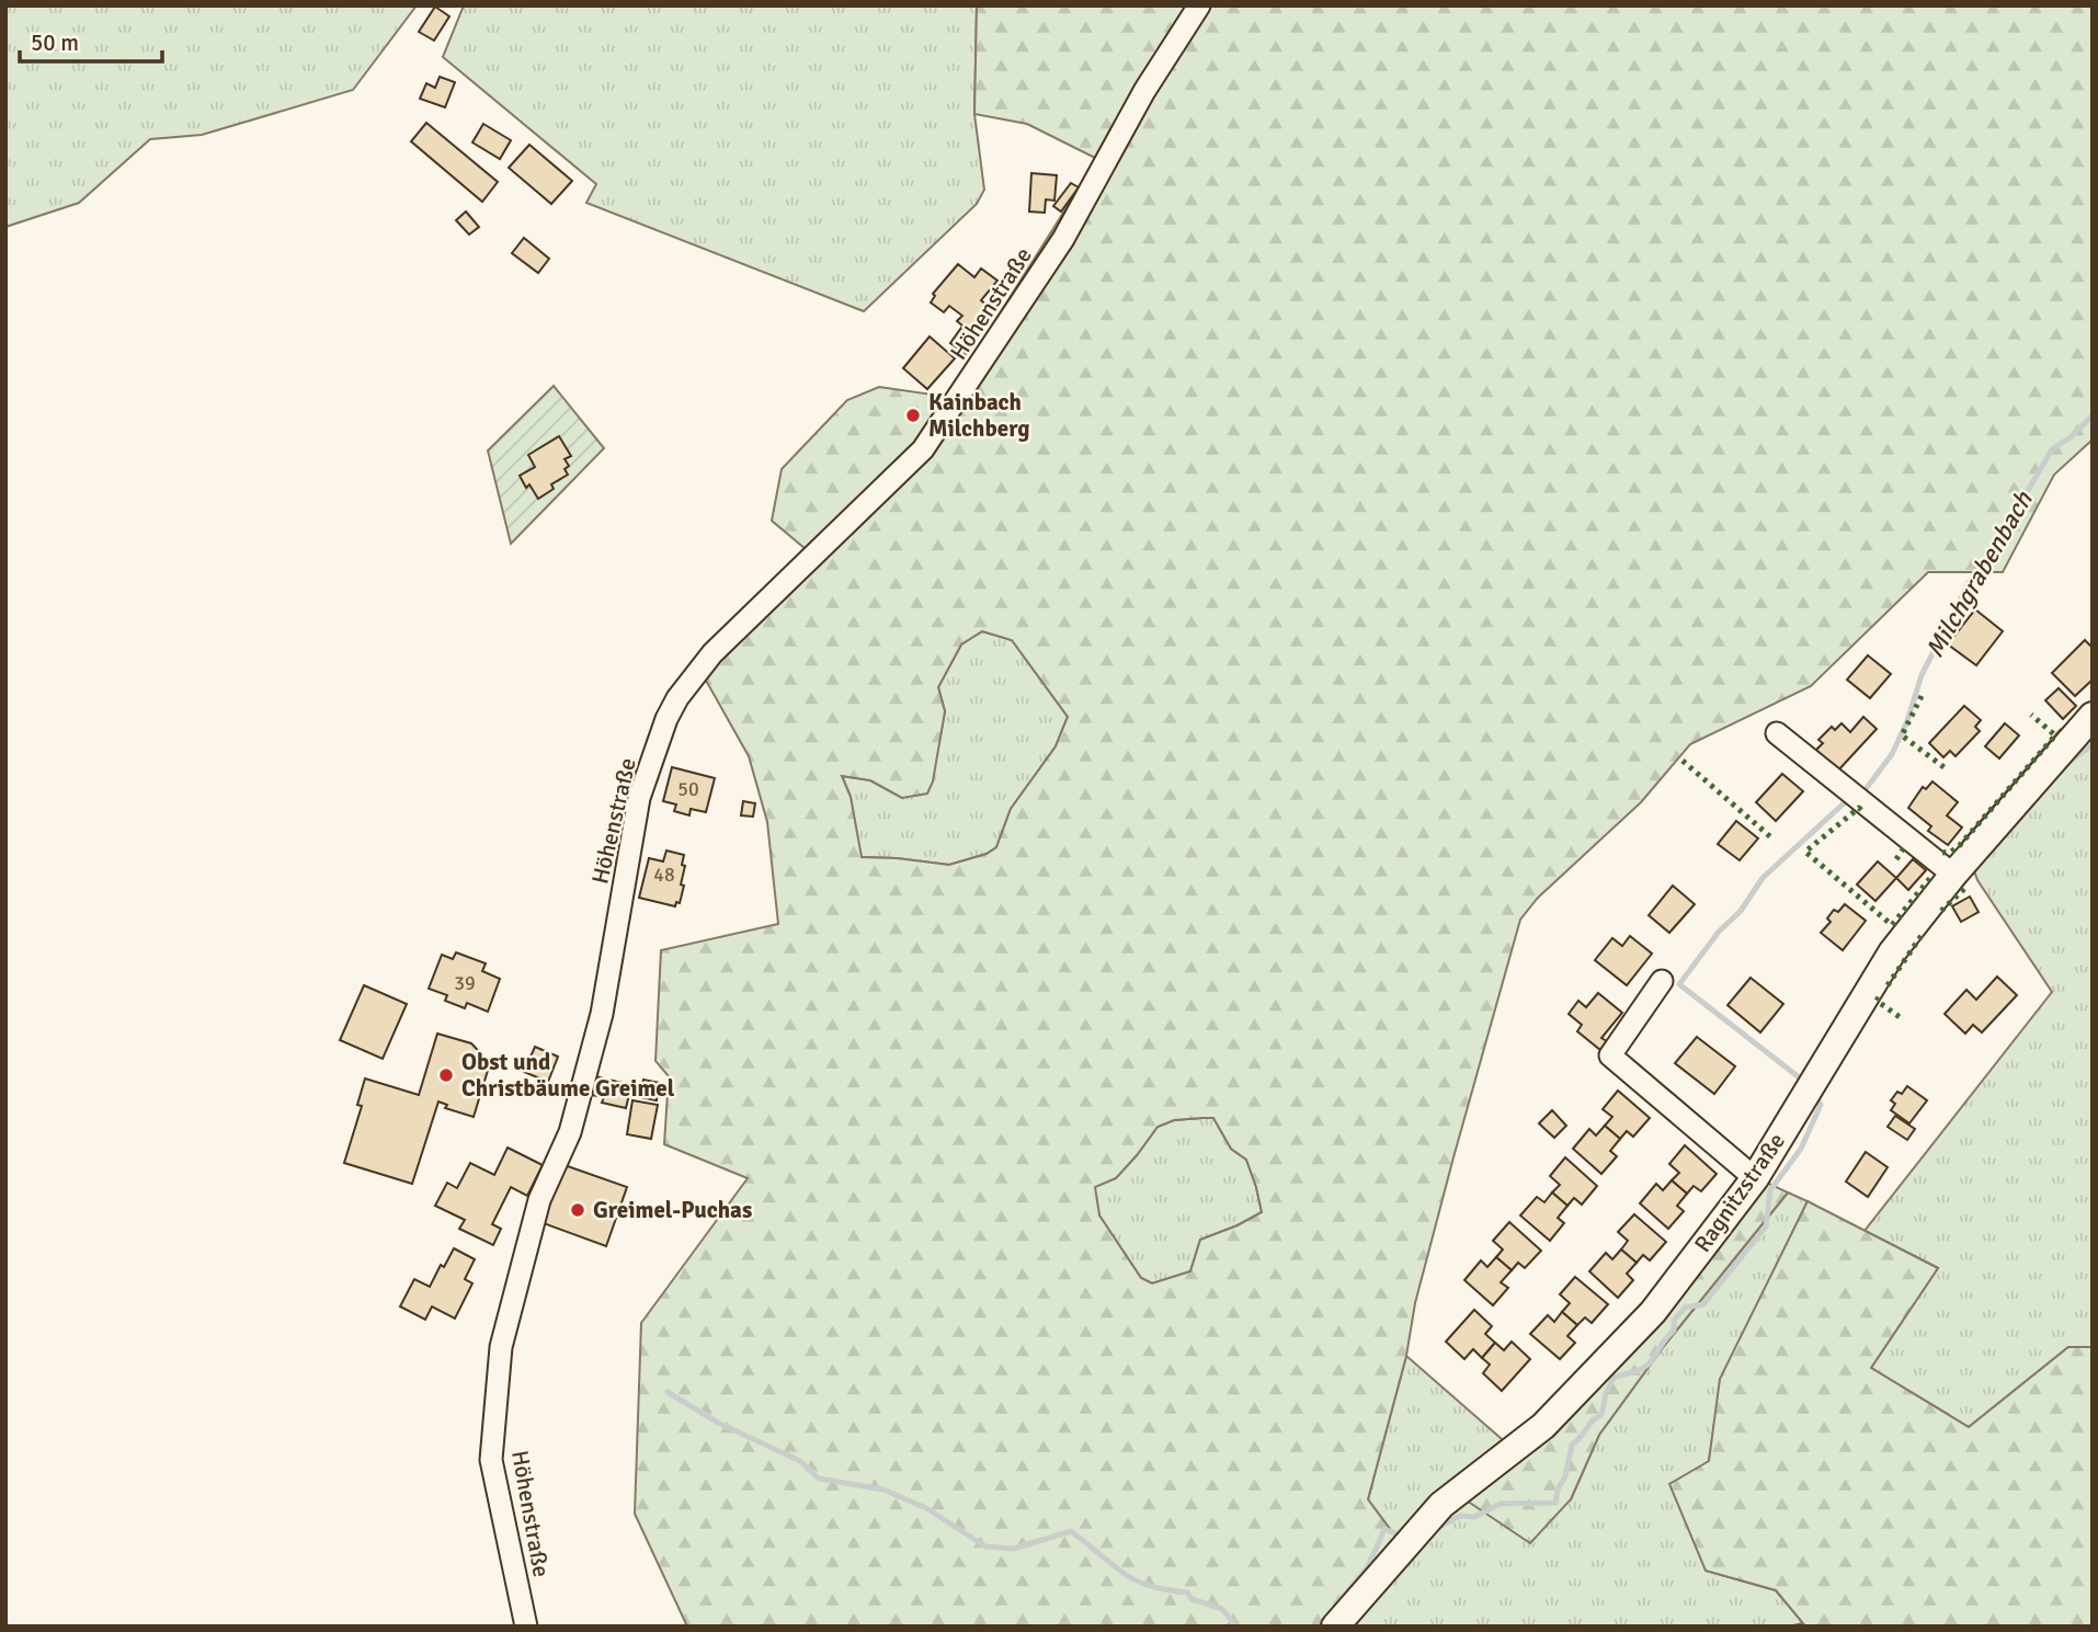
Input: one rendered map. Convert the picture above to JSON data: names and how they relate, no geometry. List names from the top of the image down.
{
  "streets": {
    "main road": ["Ragnitzstraße"],
    "street": ["Höhenstraße"]
  },
  "water": ["Milchgrabenbach"],
  "places": ["Kainbach Milchberg", "Obst und Christbäume Greimel", "Greimel-Puchas"],
  "house_numbers": ["50", "48", "39"],
  "scale_bar": "50 m"
}
